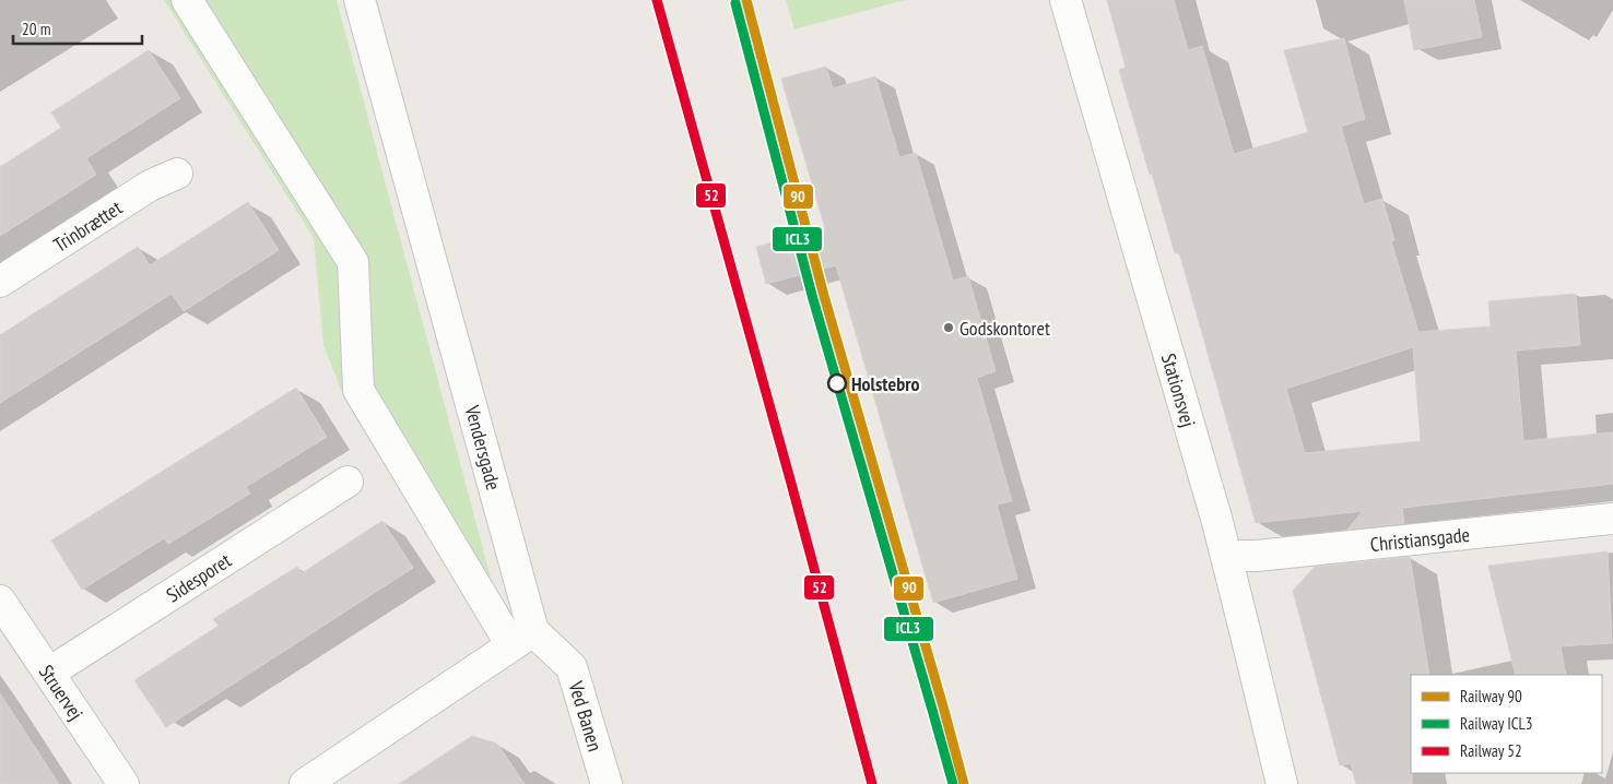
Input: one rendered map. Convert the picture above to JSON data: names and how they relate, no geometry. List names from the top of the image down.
{
  "streets": {
    "street": [
      "Trinbrættet",
      "Stationsvej",
      "Vendersgade",
      "Christiansgade",
      "Sidesporet",
      "Struervej",
      "Ved Banen"
    ]
  },
  "crossings": [
    ["Stationsvej", "Christiansgade"],
    ["Vendersgade", "Ved Banen"],
    ["Sidesporet", "Struervej"]
  ],
  "places": ["Godskontoret", "Holstebro"],
  "lines": ["rail line 90", "rail line 52", "rail line ICL3"],
  "legend": ["Railway 90", "Railway ICL3", "Railway 52"],
  "scale_bar": "20 m"
}
